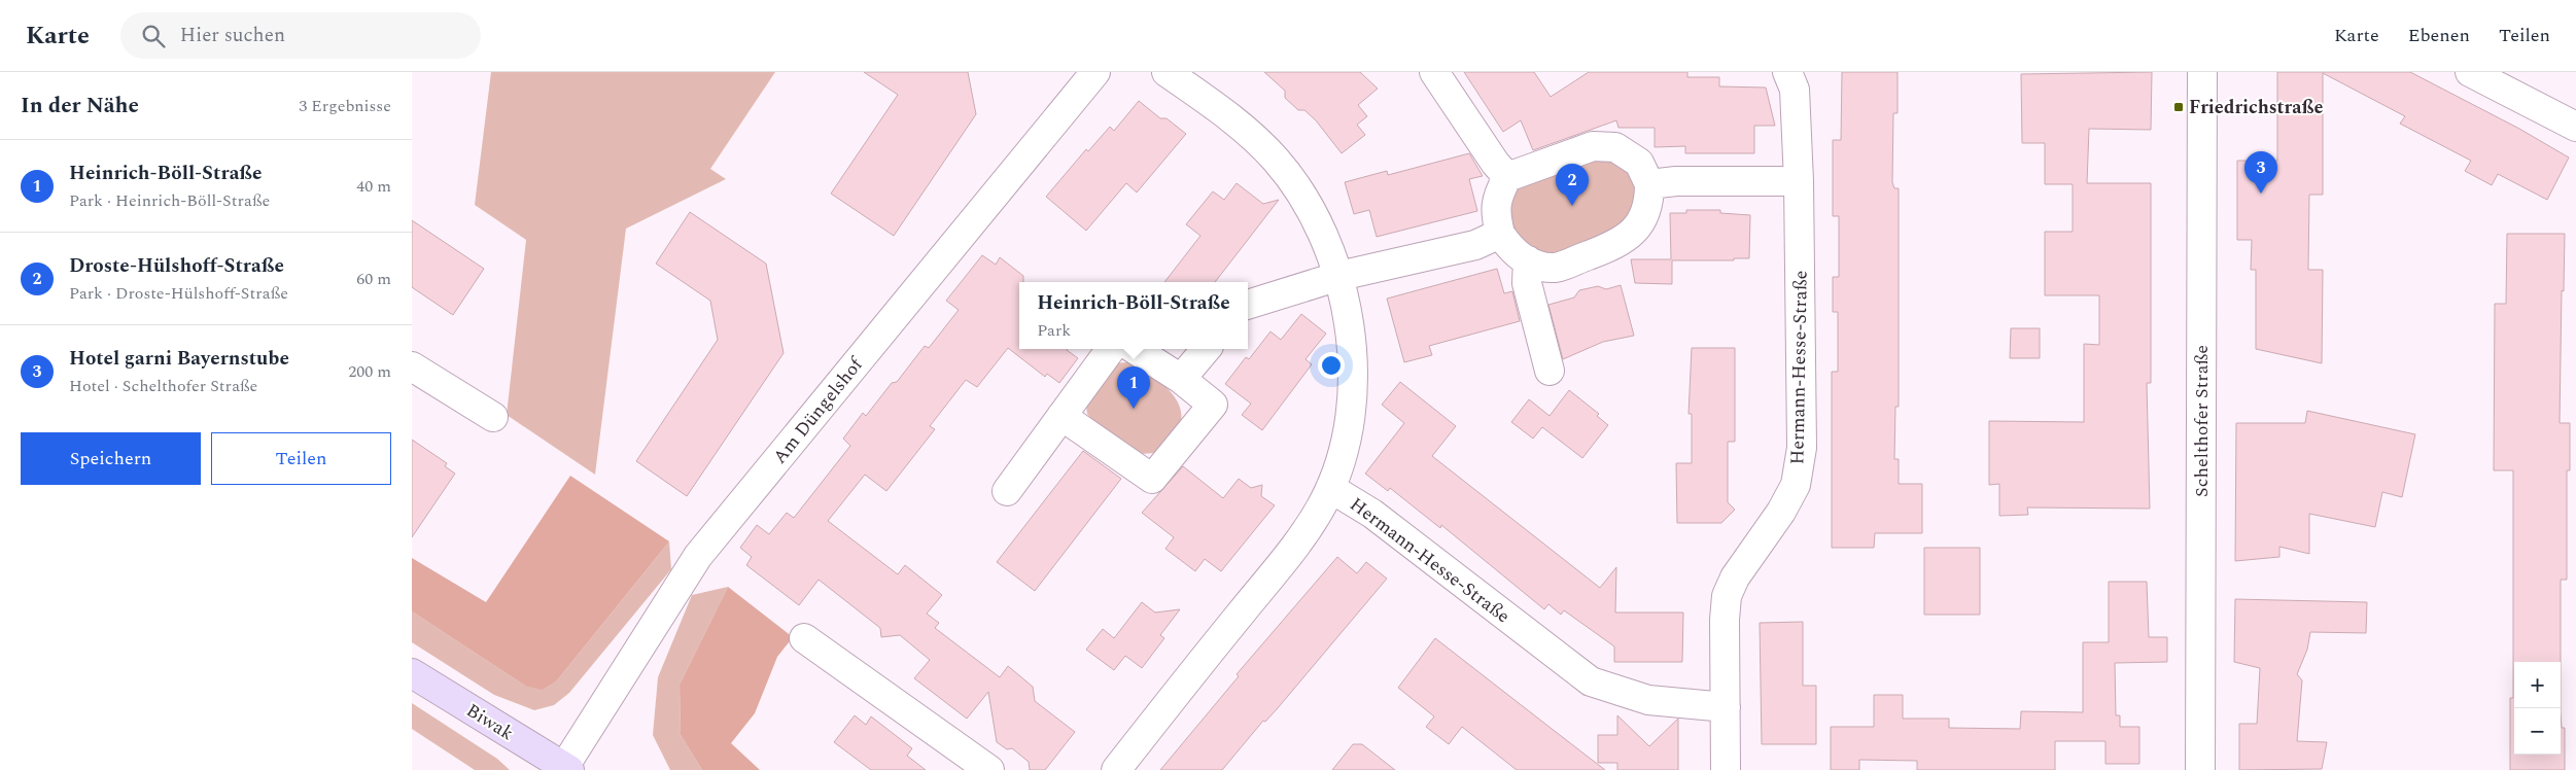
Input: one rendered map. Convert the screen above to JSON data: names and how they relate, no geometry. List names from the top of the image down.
{
  "streets": {
    "street": [
      "Hermann-Hesse-Straße",
      "Am Düngelshof",
      "Schelthofer Straße",
      "Biwak"
    ]
  },
  "crossings": [
    ["Am Düngelshof", "Biwak"]
  ],
  "places": {
    "transit": ["Friedrichstraße"]
  },
  "page": {
    "header": "Karte",
    "search": "Hier suchen",
    "nav": ["Karte", "Ebenen", "Teilen"],
    "heading": ["In der Nähe", "3 Ergebnisse"],
    "list": [
      {
        "mark": "1",
        "name": "Heinrich-Böll-Straße",
        "note": "Park · Heinrich-Böll-Straße",
        "value": "40 m"
      },
      {
        "mark": "2",
        "name": "Droste-Hülshoff-Straße",
        "note": "Park · Droste-Hülshoff-Straße",
        "value": "60 m"
      },
      {
        "mark": "3",
        "name": "Hotel garni Bayernstube",
        "note": "Hotel · Schelthofer Straße",
        "value": "200 m"
      }
    ],
    "pins": ["3", "2", "1"],
    "popup": ["Heinrich-Böll-Straße", "Park"],
    "buttons": ["Speichern", "Teilen"],
    "map_buttons": ["+", "−"]
  }
}
